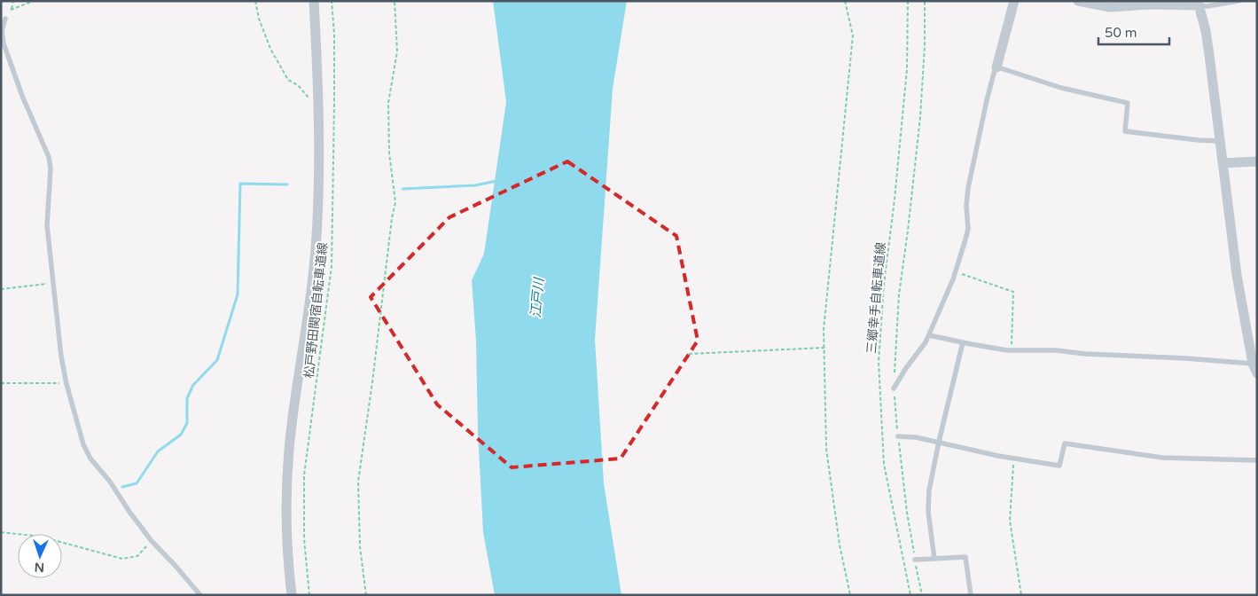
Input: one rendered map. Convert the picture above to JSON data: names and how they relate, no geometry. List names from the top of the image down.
{
  "streets": {
    "path": ["三郷幸手自転車道線", "松戸野田関宿自転車道線"]
  },
  "water": ["江戸川"],
  "scale_bar": "50 m",
  "north": "bottom"
}
